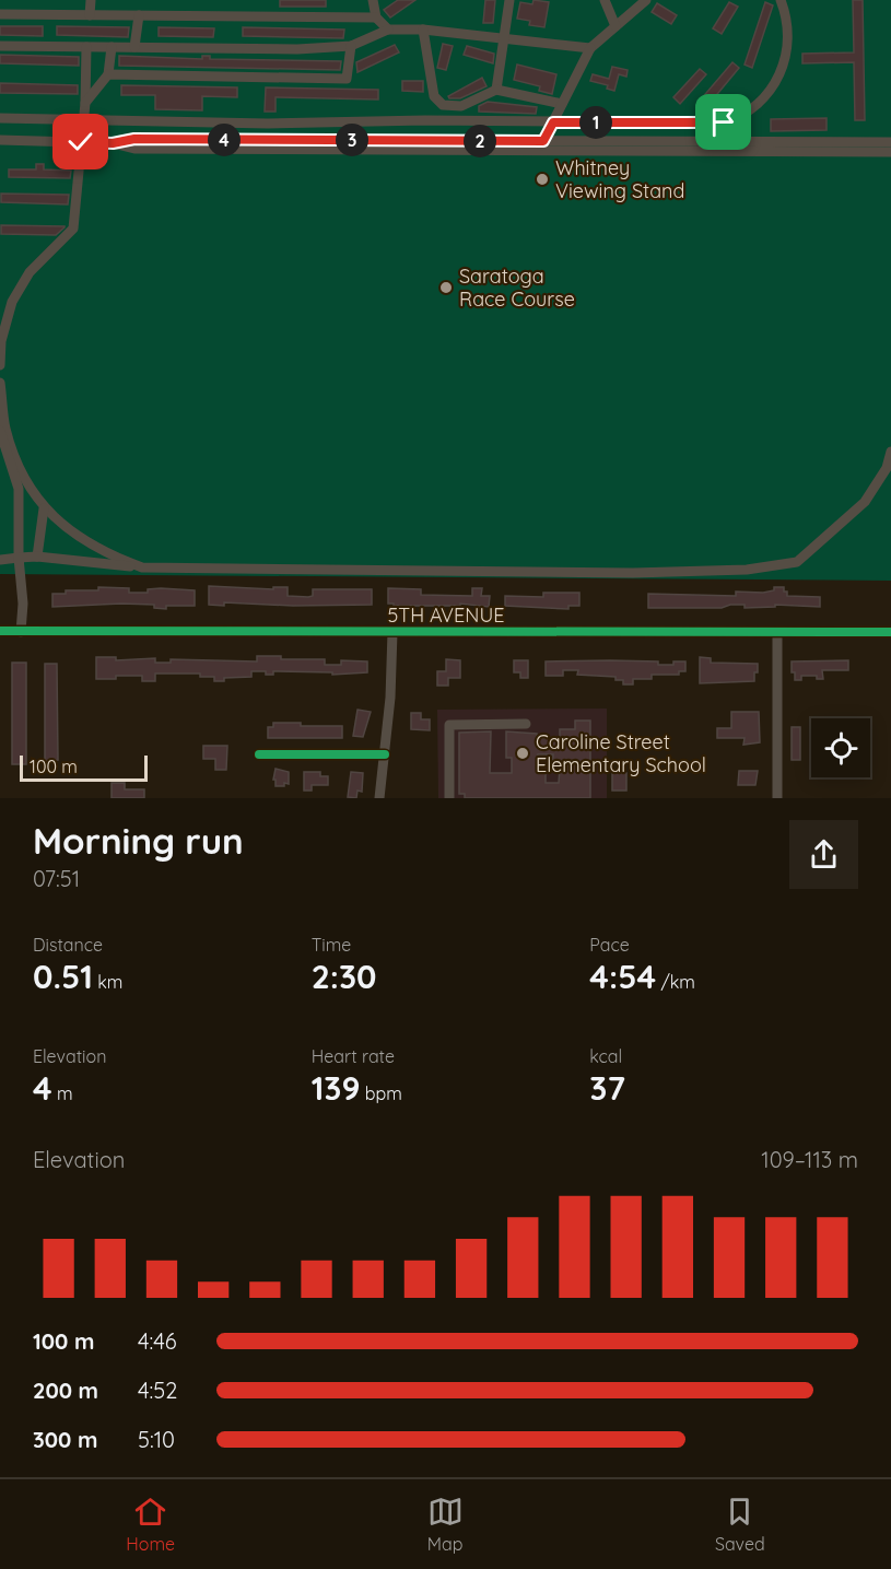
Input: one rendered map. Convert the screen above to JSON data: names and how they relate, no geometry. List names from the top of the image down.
{
  "streets": {
    "street": ["5TH AVENUE"]
  },
  "places": ["Whitney Viewing Stand", "Saratoga Race Course", "Caroline Street Elementary School"],
  "scale_bar": "100 m",
  "page": {
    "pins": [
      "1",
      "3",
      "4",
      "2"
    ],
    "scale": "100 m",
    "heading": ["Morning run", "07:51"],
    "stats": [
      ["Distance", "0.51 km"],
      ["Time", "2:30"],
      ["Pace", "4:54 /km"],
      ["Elevation", "4 m"],
      ["Heart rate", "139 bpm"],
      ["kcal", "37"]
    ],
    "chart": ["Elevation", "109–113 m"],
    "list": [
      {
        "name": "100 m",
        "note": "4:46"
      },
      {
        "name": "200 m",
        "note": "4:52"
      },
      {
        "name": "300 m",
        "note": "5:10"
      }
    ],
    "tabs": ["Home", "Map", "Saved"]
  }
}
